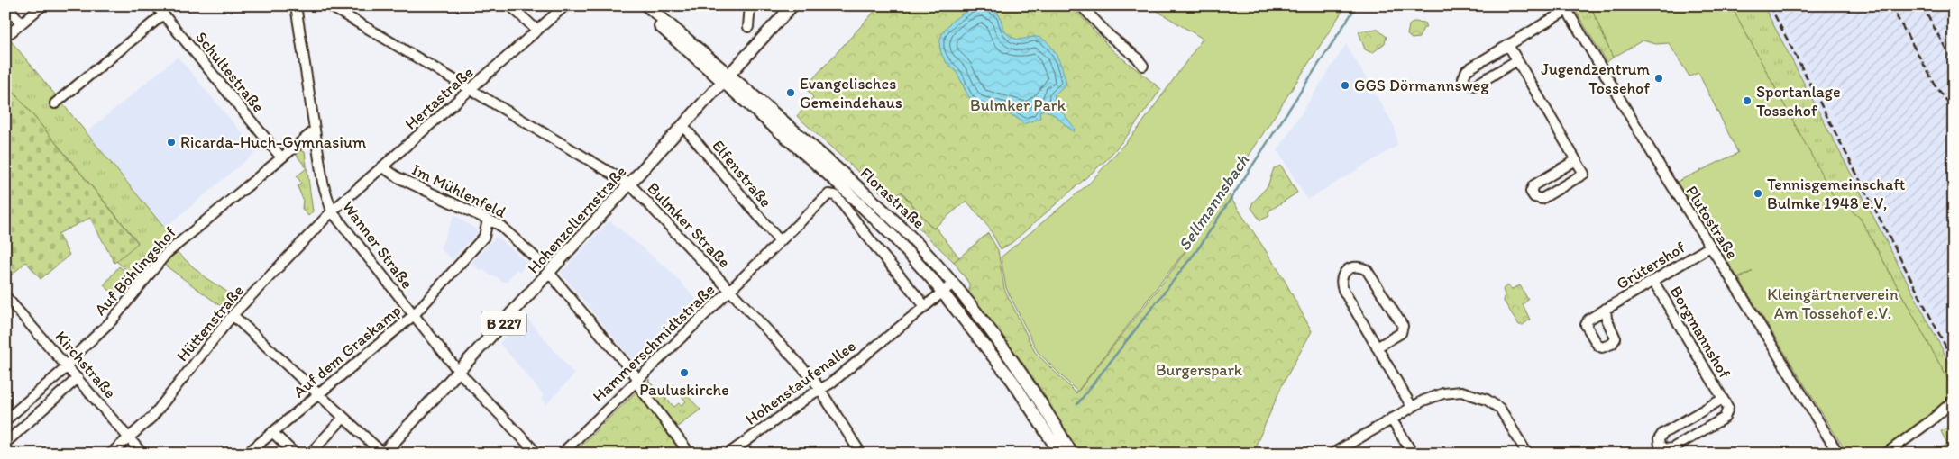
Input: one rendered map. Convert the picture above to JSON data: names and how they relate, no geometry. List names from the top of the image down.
{
  "streets": {
    "main road": ["Florastraße", "Hohenzollernstraße", "B 227"],
    "street": [
      "Schultestraße",
      "Hertastraße",
      "Elfenstraße",
      "Im Mühlenfeld",
      "Plutostraße",
      "Bulmker Straße",
      "Wanner Straße",
      "Grütershof",
      "Auf Böhlingshof",
      "Hüttenstraße",
      "Borgmannshof",
      "Hammerschmidtstraße",
      "Auf dem Graskamp",
      "Kirchstraße",
      "Hohenstaufenallee"
    ]
  },
  "crossings": [
    ["Schultestraße", "Auf Böhlingshof"],
    ["Hertastraße", "Im Mühlenfeld"],
    ["Hertastraße", "Bulmker Straße"],
    ["Hertastraße", "Wanner Straße"],
    ["Hertastraße", "Hüttenstraße"],
    ["Elfenstraße", "Hohenzollernstraße"],
    ["Elfenstraße", "Hammerschmidtstraße"],
    ["Im Mühlenfeld", "Auf dem Graskamp"],
    ["Florastraße", "Hohenzollernstraße"],
    ["Florastraße", "Hohenstaufenallee"],
    ["Hohenzollernstraße", "Bulmker Straße"],
    ["Hohenzollernstraße", "Wanner Straße"],
    ["Plutostraße", "Grütershof"],
    ["Bulmker Straße", "Hammerschmidtstraße"],
    ["Bulmker Straße", "Hohenstaufenallee"],
    ["Wanner Straße", "Auf Böhlingshof"],
    ["Wanner Straße", "Hüttenstraße"],
    ["Wanner Straße", "Auf dem Graskamp"],
    ["Grütershof", "Borgmannshof"],
    ["Auf Böhlingshof", "Kirchstraße"],
    ["Hüttenstraße", "Kirchstraße"],
    ["Hammerschmidtstraße", "Hohenstaufenallee"]
  ],
  "water": ["Sellmannsbach"],
  "parks": ["Bulmker Park", "Kleingärtnerverein Am Tossehof e.V.", "Burgerspark"],
  "places": [
    "Jugendzentrum Tossehof",
    "GGS Dörmannsweg",
    "Evangelisches Gemeindehaus",
    "Sportanlage Tossehof",
    "Ricarda-Huch-Gymnasium",
    "Tennisgemeinschaft Bulmke 1948 e.V,",
    "Pauluskirche"
  ]
}
